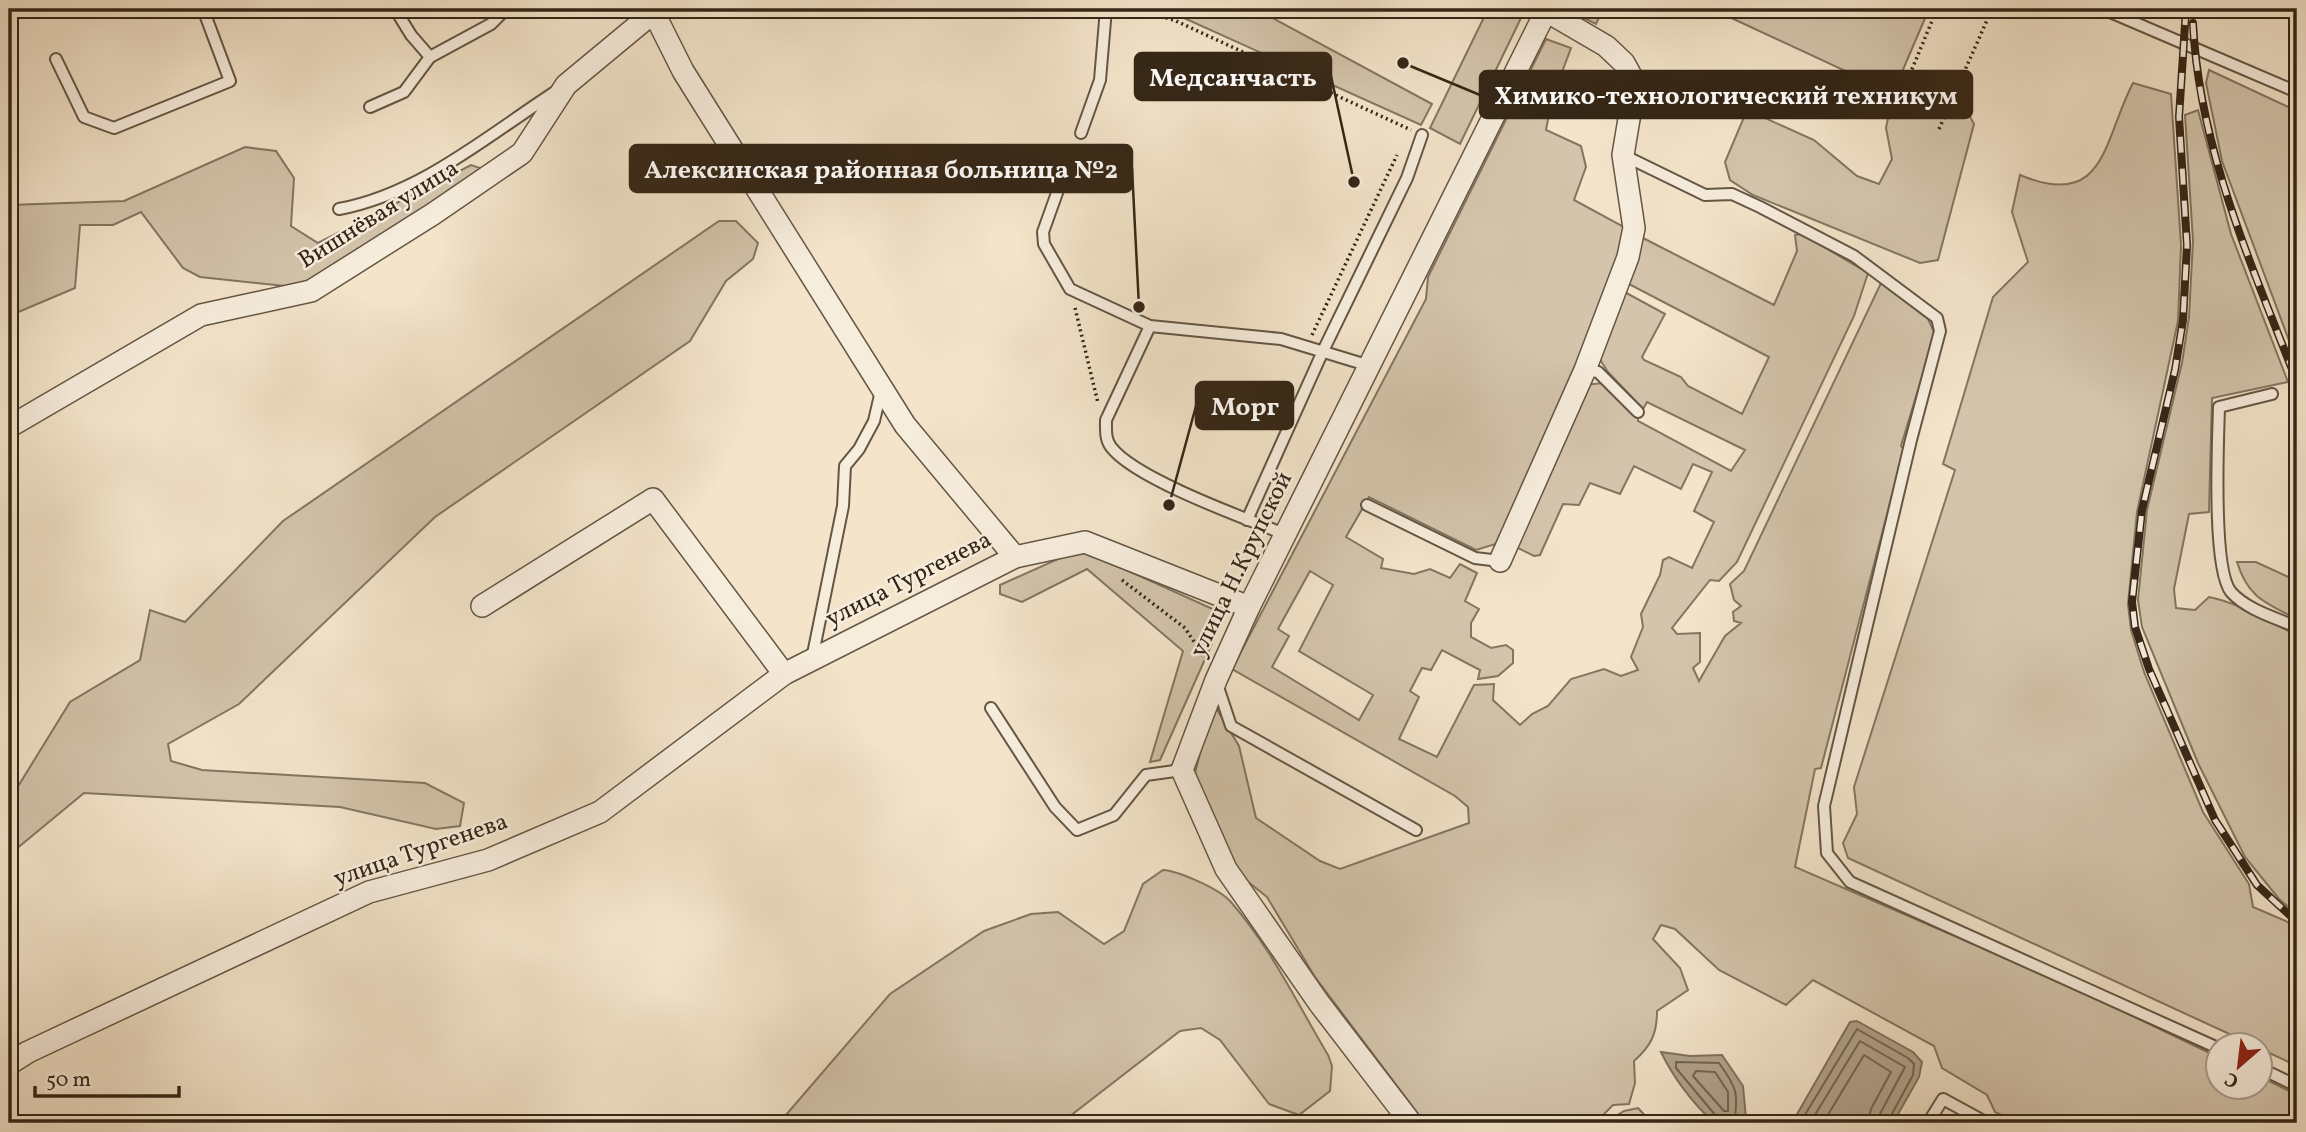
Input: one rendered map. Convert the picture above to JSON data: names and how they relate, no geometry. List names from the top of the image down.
{
  "streets": {
    "street": ["Вишнёвая улица", "улица Н.Крупской", "улица Тургенева"]
  },
  "crossings": [
    ["улица Н.Крупской", "улица Тургенева"]
  ],
  "places": [
    "Химико-технологический техникум",
    "Медсанчасть",
    "Алексинская районная больница №2",
    "Морг"
  ],
  "scale_bar": "50 m",
  "north": "bottom left"
}
